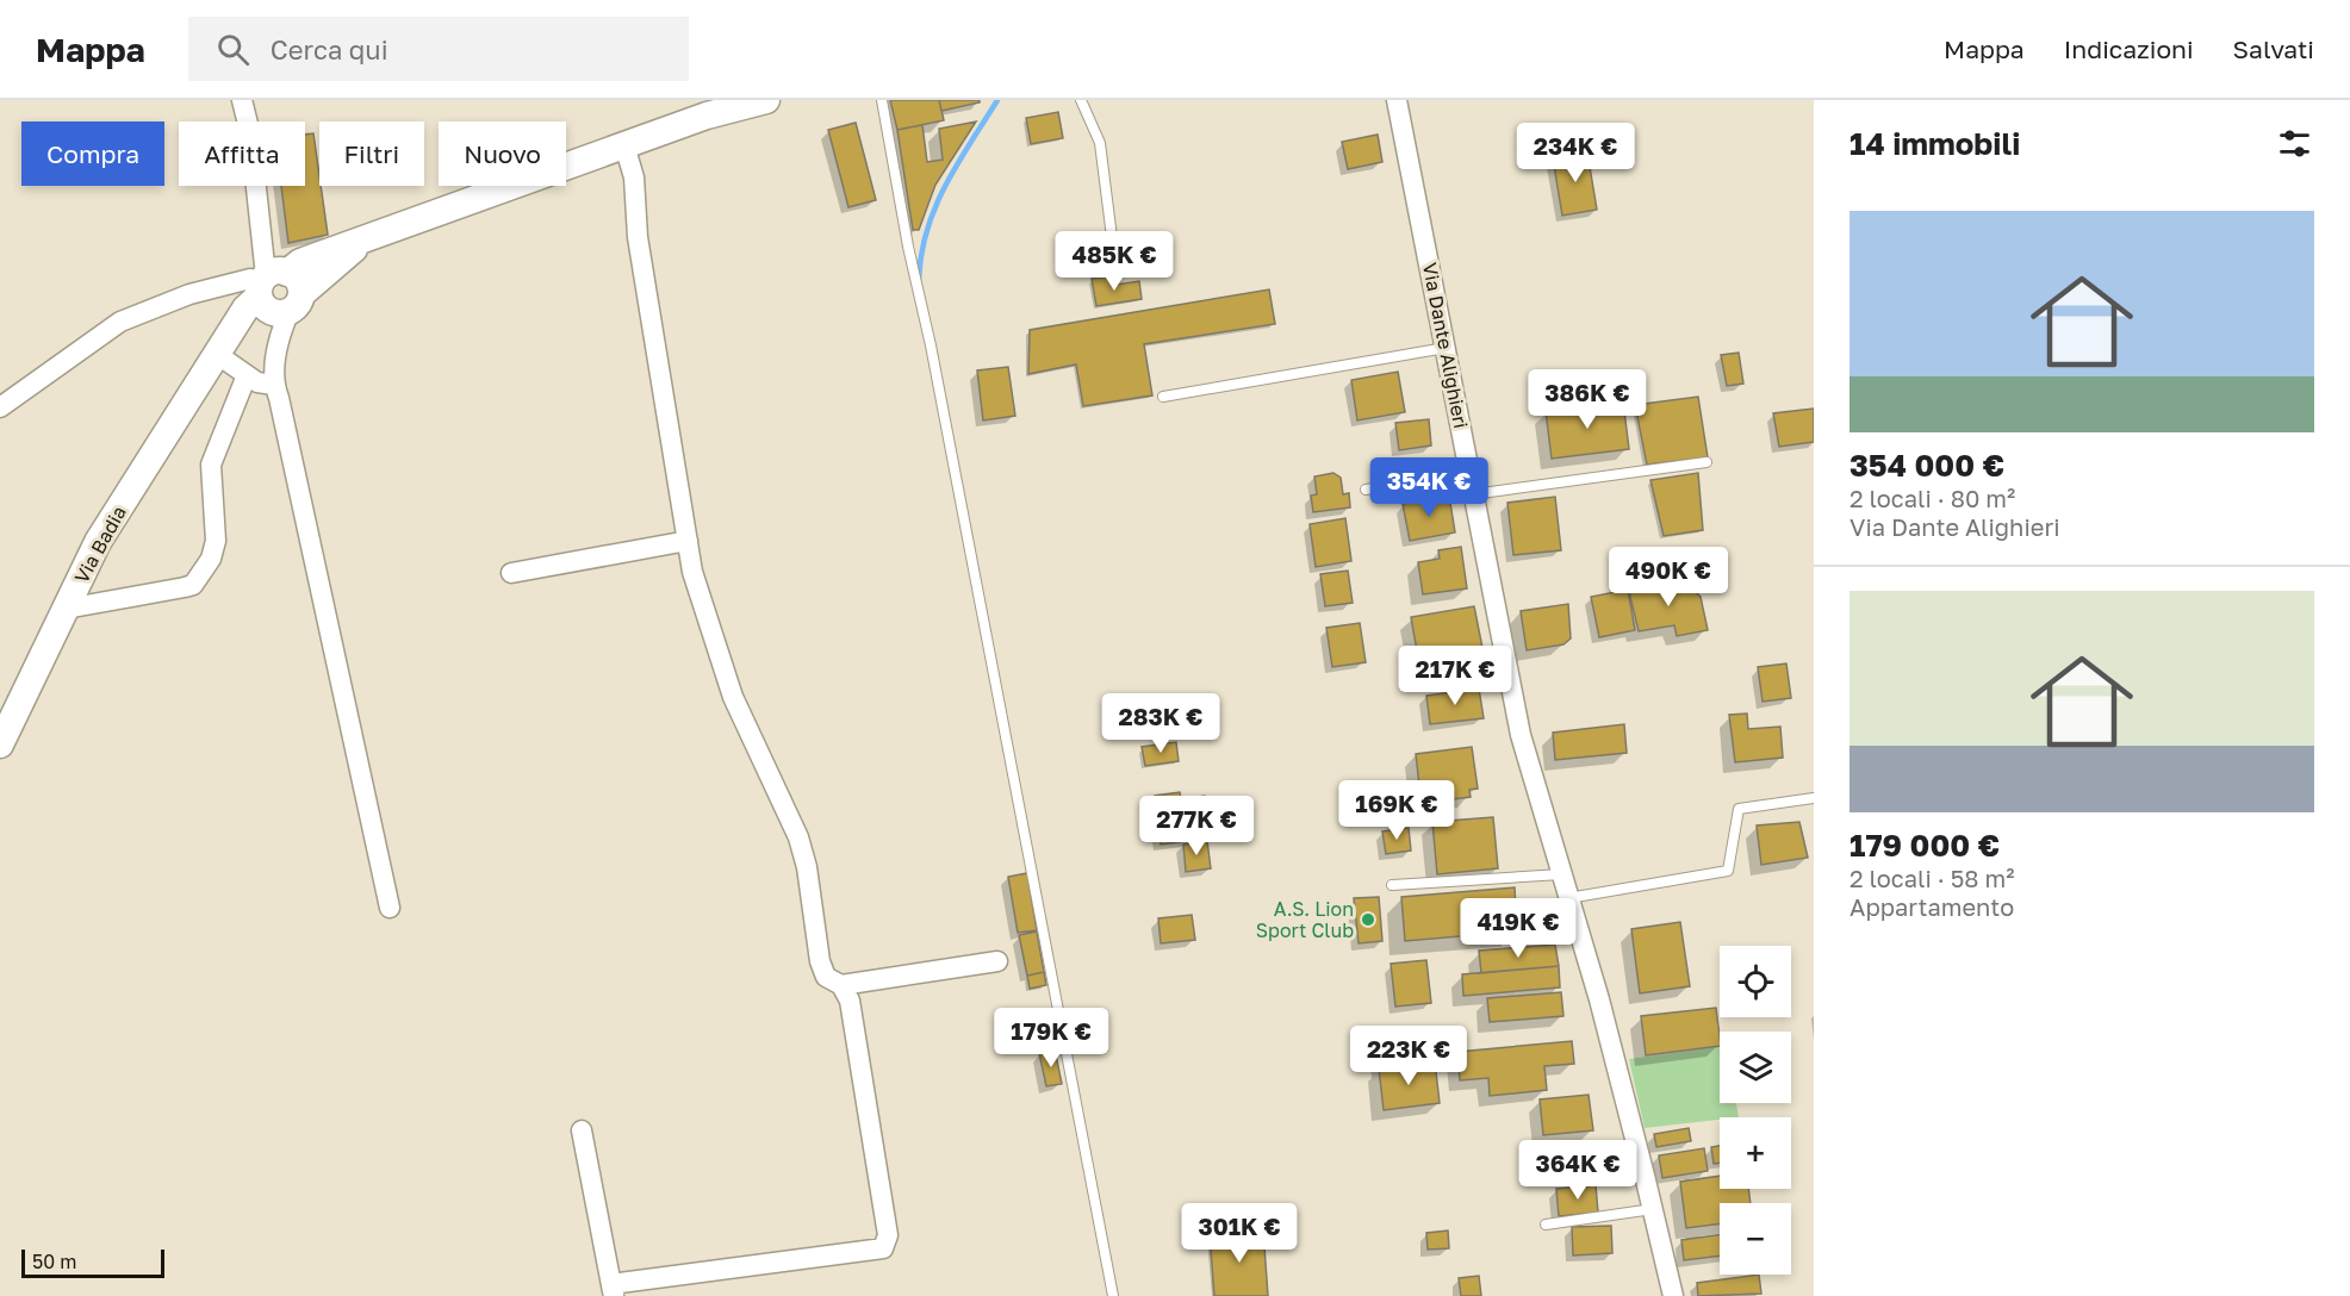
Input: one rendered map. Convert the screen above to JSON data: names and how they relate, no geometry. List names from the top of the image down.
{
  "streets": {
    "main road": ["Via Badia"],
    "street": ["Via Dante Alighieri"]
  },
  "places": ["A.S. Lion Sport Club"],
  "scale_bar": "50 m",
  "page": {
    "header": "Mappa",
    "search": "Cerca qui",
    "nav": ["Mappa", "Indicazioni", "Salvati"],
    "heading": "14 immobili",
    "chip": [
      "Compra",
      "Affitta",
      "Filtri",
      "Nuovo"
    ],
    "price": [
      "234K €",
      "485K €",
      "386K €",
      "354K €",
      "490K €",
      "217K €",
      "283K €",
      "169K €",
      "277K €",
      "419K €",
      "179K €",
      "223K €",
      "364K €",
      "301K €"
    ],
    "list": [
      {
        "name": "354 000 €",
        "note": "2 locali · 80 m² · Via Dante Alighieri"
      },
      {
        "name": "179 000 €",
        "note": "2 locali · 58 m² · Appartamento"
      }
    ],
    "map_buttons": ["+", "−"],
    "scale": "50 m"
  }
}
